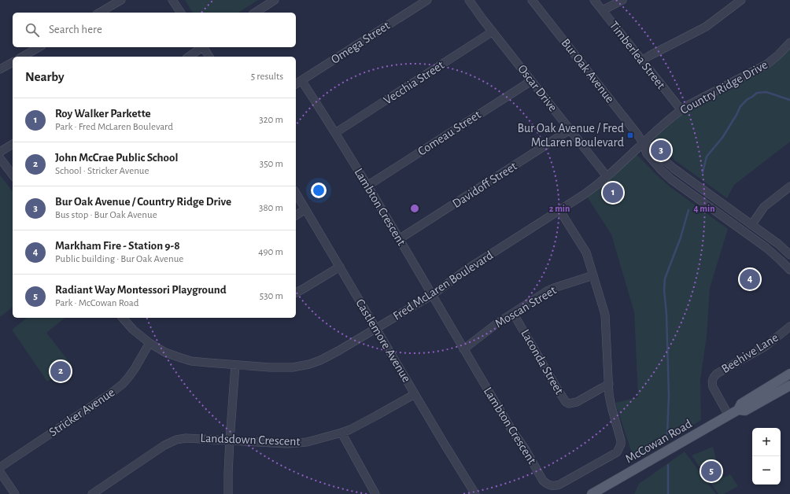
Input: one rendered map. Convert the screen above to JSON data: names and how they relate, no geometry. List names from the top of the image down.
{
  "streets": {
    "main road": ["McCowan Road"],
    "street": [
      "Omega Street",
      "Timberlea Street",
      "Bur Oak Avenue",
      "Vecchia Street",
      "Country Ridge Drive",
      "Oscar Drive",
      "Comeau Street",
      "Davidoff Street",
      "Lambton Crescent",
      "Fred McLaren Boulevard",
      "Moscan Street",
      "Castlemore Avenue",
      "Beehive Lane",
      "Laconda Street",
      "Stricker Avenue",
      "Landsdown Crescent"
    ]
  },
  "crossings": [
    ["Omega Street", "Lambton Crescent"],
    ["Timberlea Street", "Country Ridge Drive"],
    ["Bur Oak Avenue", "Country Ridge Drive"],
    ["Bur Oak Avenue", "Fred McLaren Boulevard"],
    ["Vecchia Street", "Oscar Drive"],
    ["Vecchia Street", "Lambton Crescent"],
    ["Country Ridge Drive", "Fred McLaren Boulevard"],
    ["Oscar Drive", "Comeau Street"],
    ["Oscar Drive", "Davidoff Street"],
    ["Oscar Drive", "Fred McLaren Boulevard"],
    ["Comeau Street", "Lambton Crescent"],
    ["Davidoff Street", "Lambton Crescent"],
    ["Lambton Crescent", "Fred McLaren Boulevard"],
    ["Lambton Crescent", "Moscan Street"],
    ["Lambton Crescent", "Laconda Street"],
    ["Fred McLaren Boulevard", "Castlemore Avenue"],
    ["Fred McLaren Boulevard", "Stricker Avenue"],
    ["Moscan Street", "Laconda Street"],
    ["Castlemore Avenue", "Landsdown Crescent"],
    ["Beehive Lane", "McCowan Road"]
  ],
  "places": {
    "transit": ["Bur Oak Avenue / Fred McLaren Boulevard"]
  },
  "page": {
    "search": "Search here",
    "heading": ["Nearby", "5 results"],
    "list": [
      {
        "mark": "1",
        "name": "Roy Walker Parkette",
        "note": "Park · Fred McLaren Boulevard",
        "value": "320 m"
      },
      {
        "mark": "2",
        "name": "John McCrae Public School",
        "note": "School · Stricker Avenue",
        "value": "350 m"
      },
      {
        "mark": "3",
        "name": "Bur Oak Avenue / Country Ridge Drive",
        "note": "Bus stop · Bur Oak Avenue",
        "value": "380 m"
      },
      {
        "mark": "4",
        "name": "Markham Fire - Station 9-8",
        "note": "Public building · Bur Oak Avenue",
        "value": "490 m"
      },
      {
        "mark": "5",
        "name": "Radiant Way Montessori Playground",
        "note": "Park · McCowan Road",
        "value": "530 m"
      }
    ],
    "pins": [
      "3",
      "1",
      "4",
      "2",
      "5"
    ],
    "map_buttons": ["+", "−"]
  },
  "rings": ["2 min", "4 min"]
}
